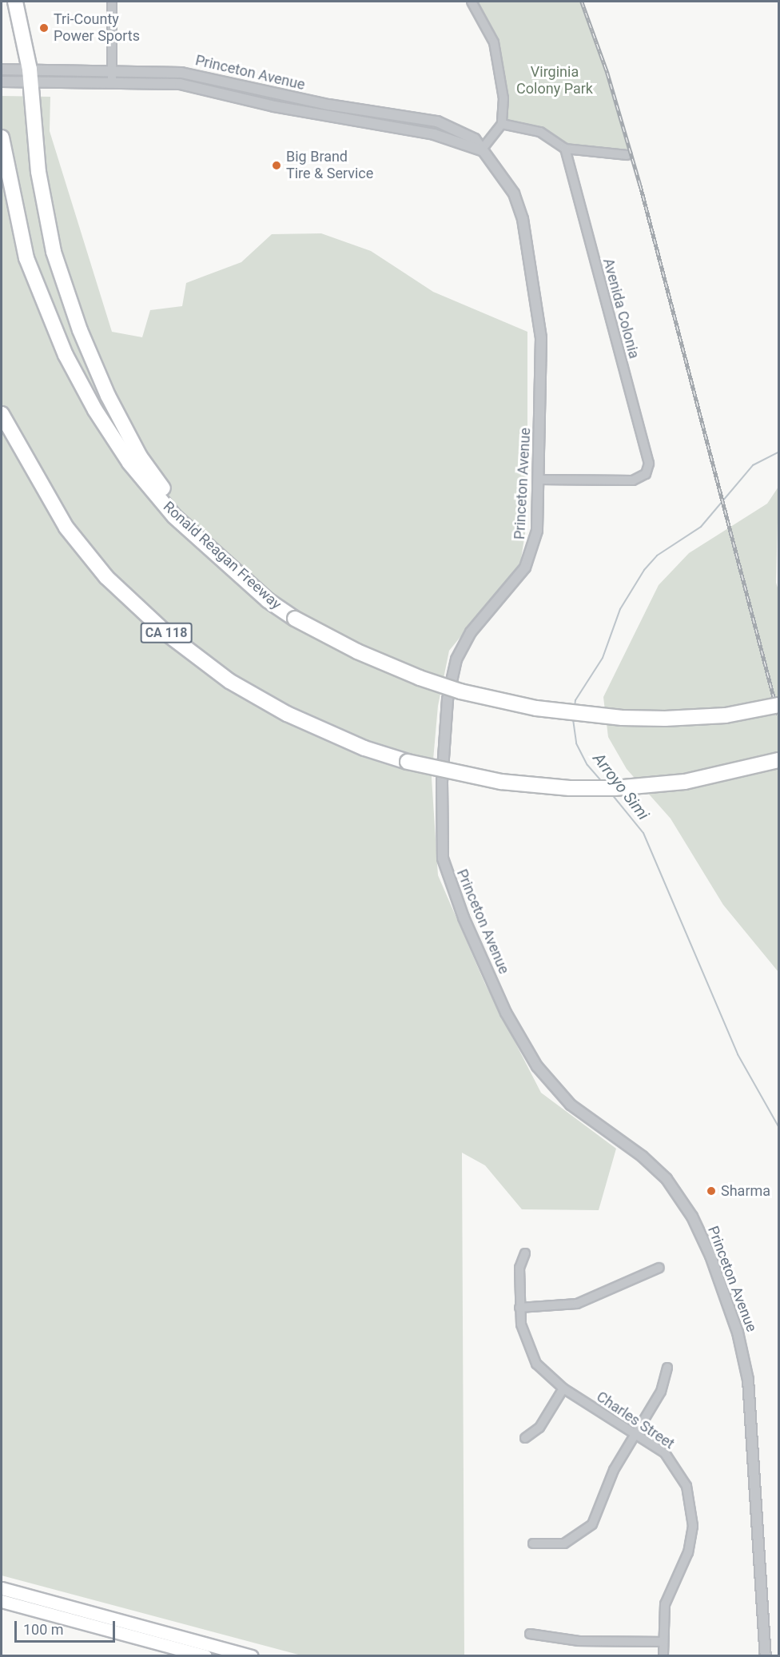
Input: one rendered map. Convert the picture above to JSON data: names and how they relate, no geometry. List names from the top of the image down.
{
  "streets": {
    "highway": ["Ronald Reagan Freeway", "CA 118"],
    "street": ["Princeton Avenue", "Avenida Colonia", "Charles Street"]
  },
  "crossings": [
    ["Princeton Avenue", "Avenida Colonia"]
  ],
  "water": ["Arroyo Simi"],
  "parks": ["Virginia Colony Park"],
  "places": ["Tri-County Power Sports", "Big Brand Tire & Service", "Sharma"],
  "scale_bar": "100 m"
}
